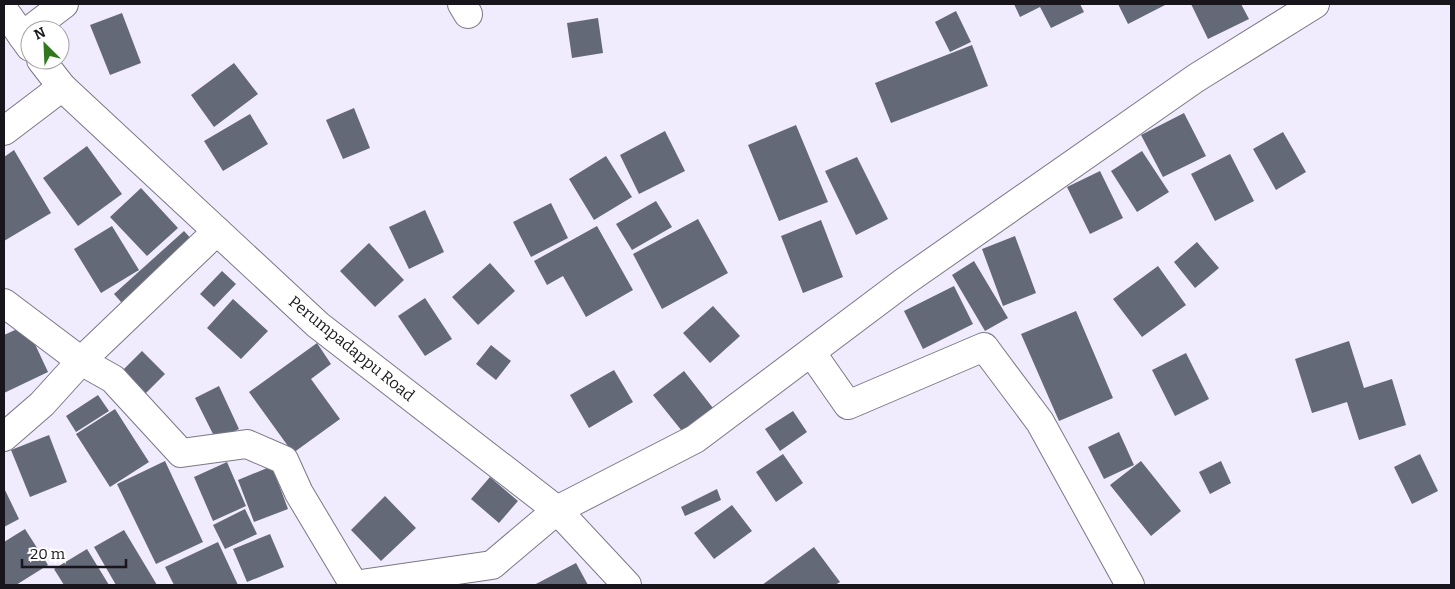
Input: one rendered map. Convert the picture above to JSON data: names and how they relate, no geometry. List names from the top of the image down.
{
  "streets": {
    "street": ["Perumpadappu Road"]
  },
  "scale_bar": "20 m",
  "north": "top left"
}
